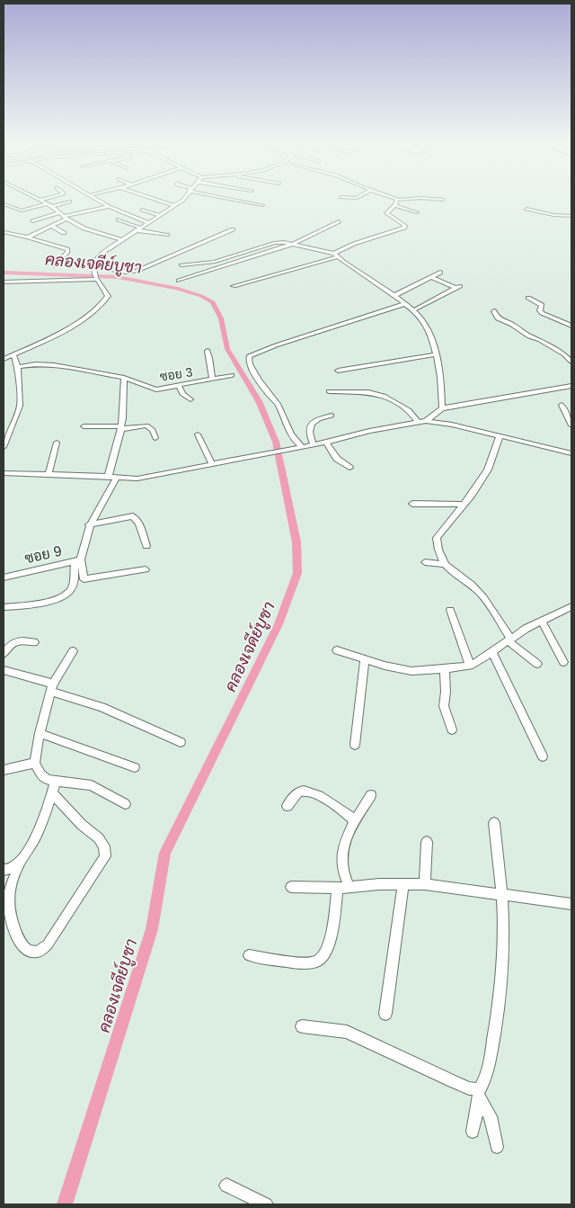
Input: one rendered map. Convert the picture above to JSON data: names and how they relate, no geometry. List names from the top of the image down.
{
  "streets": {
    "street": ["ซอย 3", "ซอย 9"]
  },
  "water": ["คลองเจดีย์บูชา"]
}
